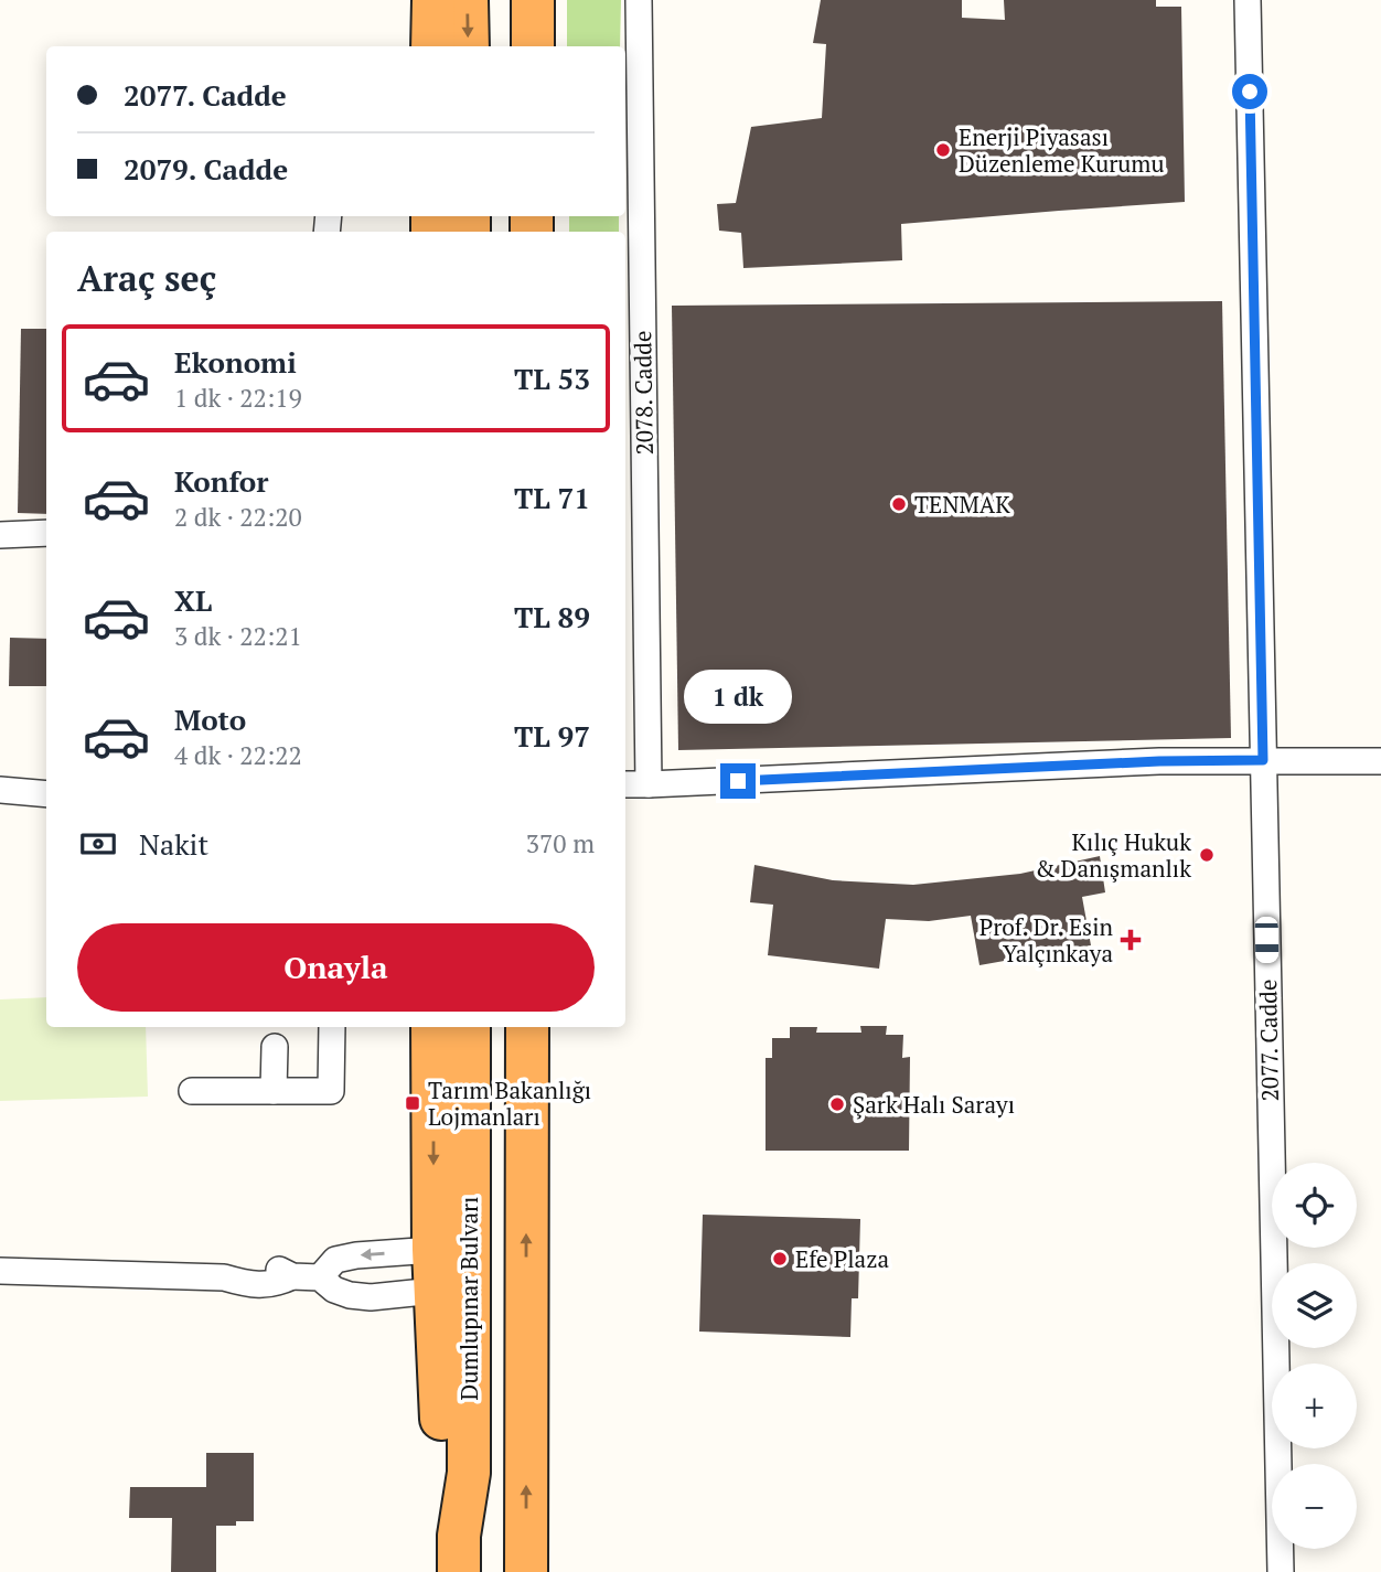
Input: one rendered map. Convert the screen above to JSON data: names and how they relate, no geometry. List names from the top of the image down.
{
  "streets": {
    "highway": ["Dumlupınar Bulvarı"],
    "street": ["2078. Cadde", "2077. Cadde"]
  },
  "places": {
    "other": [
      "Enerji Piyasası Düzenleme Kurumu",
      "TENMAK",
      "Kılıç Hukuk & Danışmanlık",
      "Şark Halı Sarayı",
      "Efe Plaza"
    ],
    "health": ["Prof. Dr. Esin Yalçınkaya"],
    "transit": ["Tarım Bakanlığı Lojmanları"]
  },
  "page": {
    "banner": ["2077. Cadde", "2079. Cadde"],
    "heading": "Araç seç",
    "list": [
      {
        "name": "Ekonomi",
        "note": "1 dk · 22:19",
        "value": "TL 53"
      },
      {
        "name": "Konfor",
        "note": "2 dk · 22:20",
        "value": "TL 71"
      },
      {
        "name": "XL",
        "note": "3 dk · 22:21",
        "value": "TL 89"
      },
      {
        "name": "Moto",
        "note": "4 dk · 22:22",
        "value": "TL 97"
      }
    ],
    "bubble": "1 dk",
    "pay": ["Nakit", "370 m"],
    "buttons": "Onayla",
    "map_buttons": ["+", "−"]
  }
}
